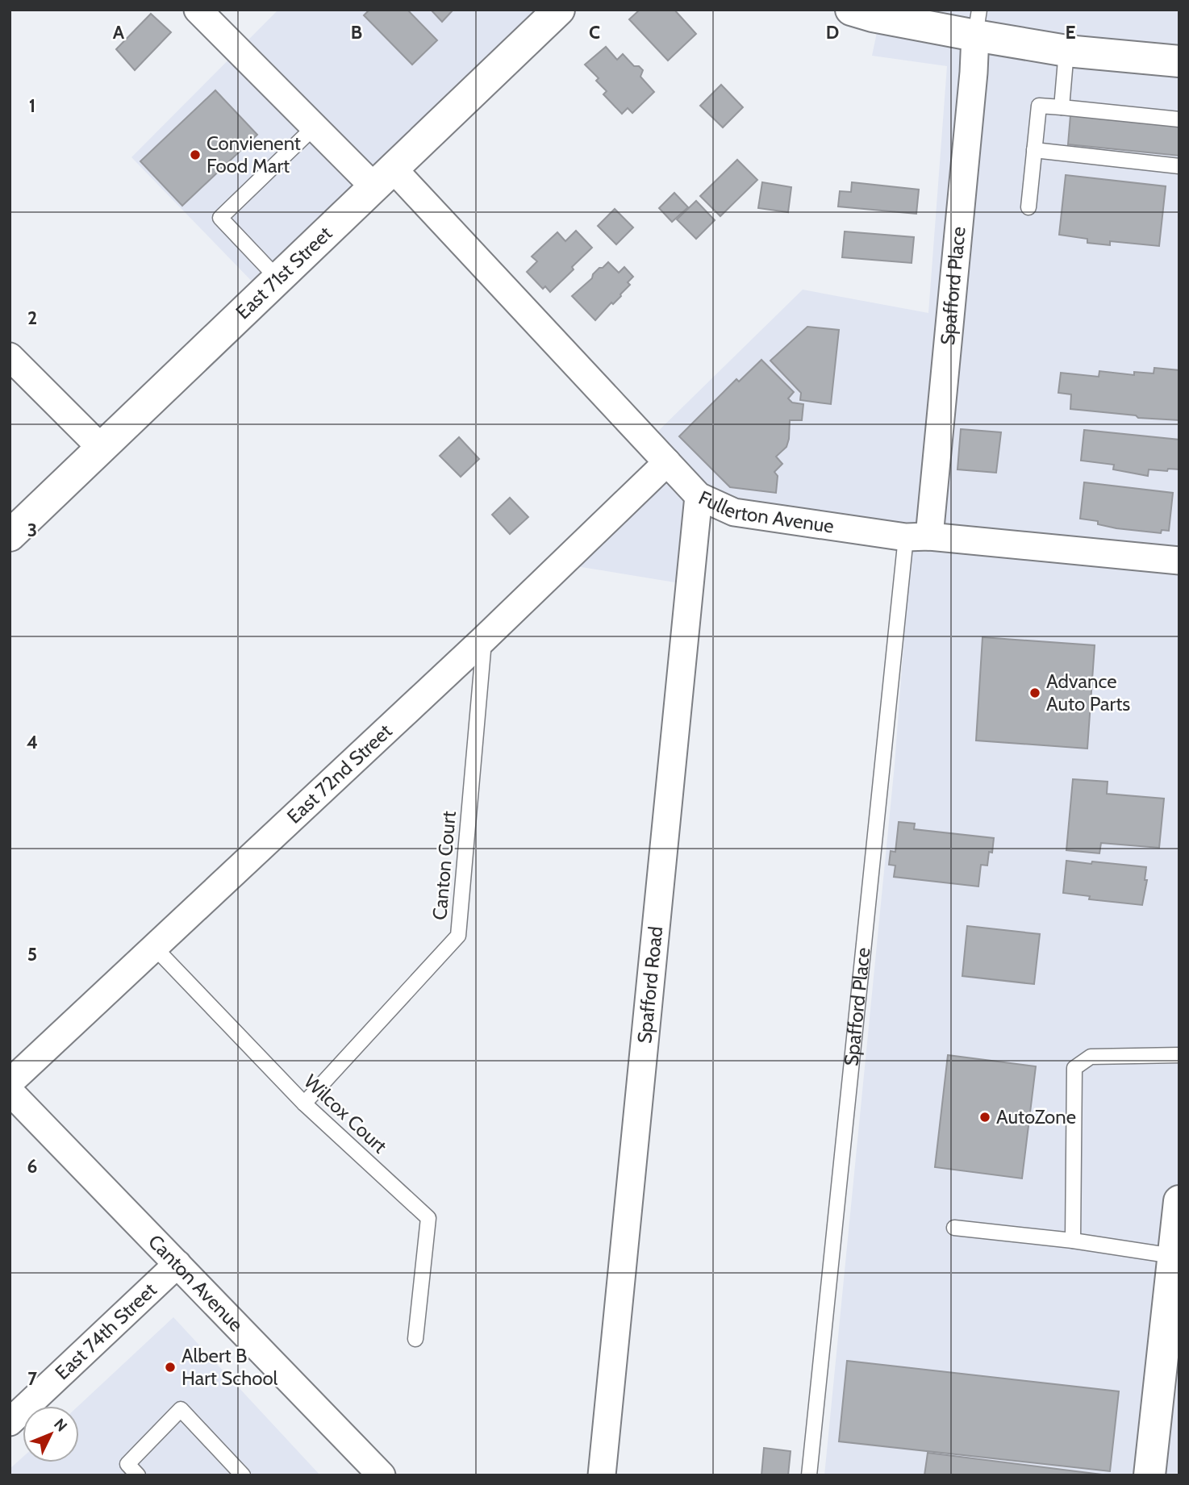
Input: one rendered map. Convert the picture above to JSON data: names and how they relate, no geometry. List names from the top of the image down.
{
  "streets": {
    "main road": ["East 71st Street"],
    "street": [
      "Spafford Place",
      "Fullerton Avenue",
      "East 72nd Street",
      "Spafford Road",
      "Canton Avenue",
      "East 74th Street"
    ],
    "lane": ["Canton Court", "Wilcox Court"]
  },
  "crossings": [
    ["East 71st Street", "Fullerton Avenue"],
    ["Spafford Place", "Fullerton Avenue"],
    ["Fullerton Avenue", "East 72nd Street"],
    ["Fullerton Avenue", "Spafford Road"],
    ["East 72nd Street", "Canton Court"],
    ["East 72nd Street", "Wilcox Court"],
    ["Canton Court", "Wilcox Court"],
    ["Canton Avenue", "East 74th Street"]
  ],
  "places": [
    "Convienent Food Mart",
    "Advance Auto Parts",
    "AutoZone",
    "Albert B Hart School"
  ],
  "north": "top right",
  "grid": {
    "columns": [
      "A",
      "B",
      "C",
      "D",
      "E"
    ],
    "rows": [
      "1",
      "2",
      "3",
      "4",
      "5",
      "6",
      "7"
    ]
  }
}
